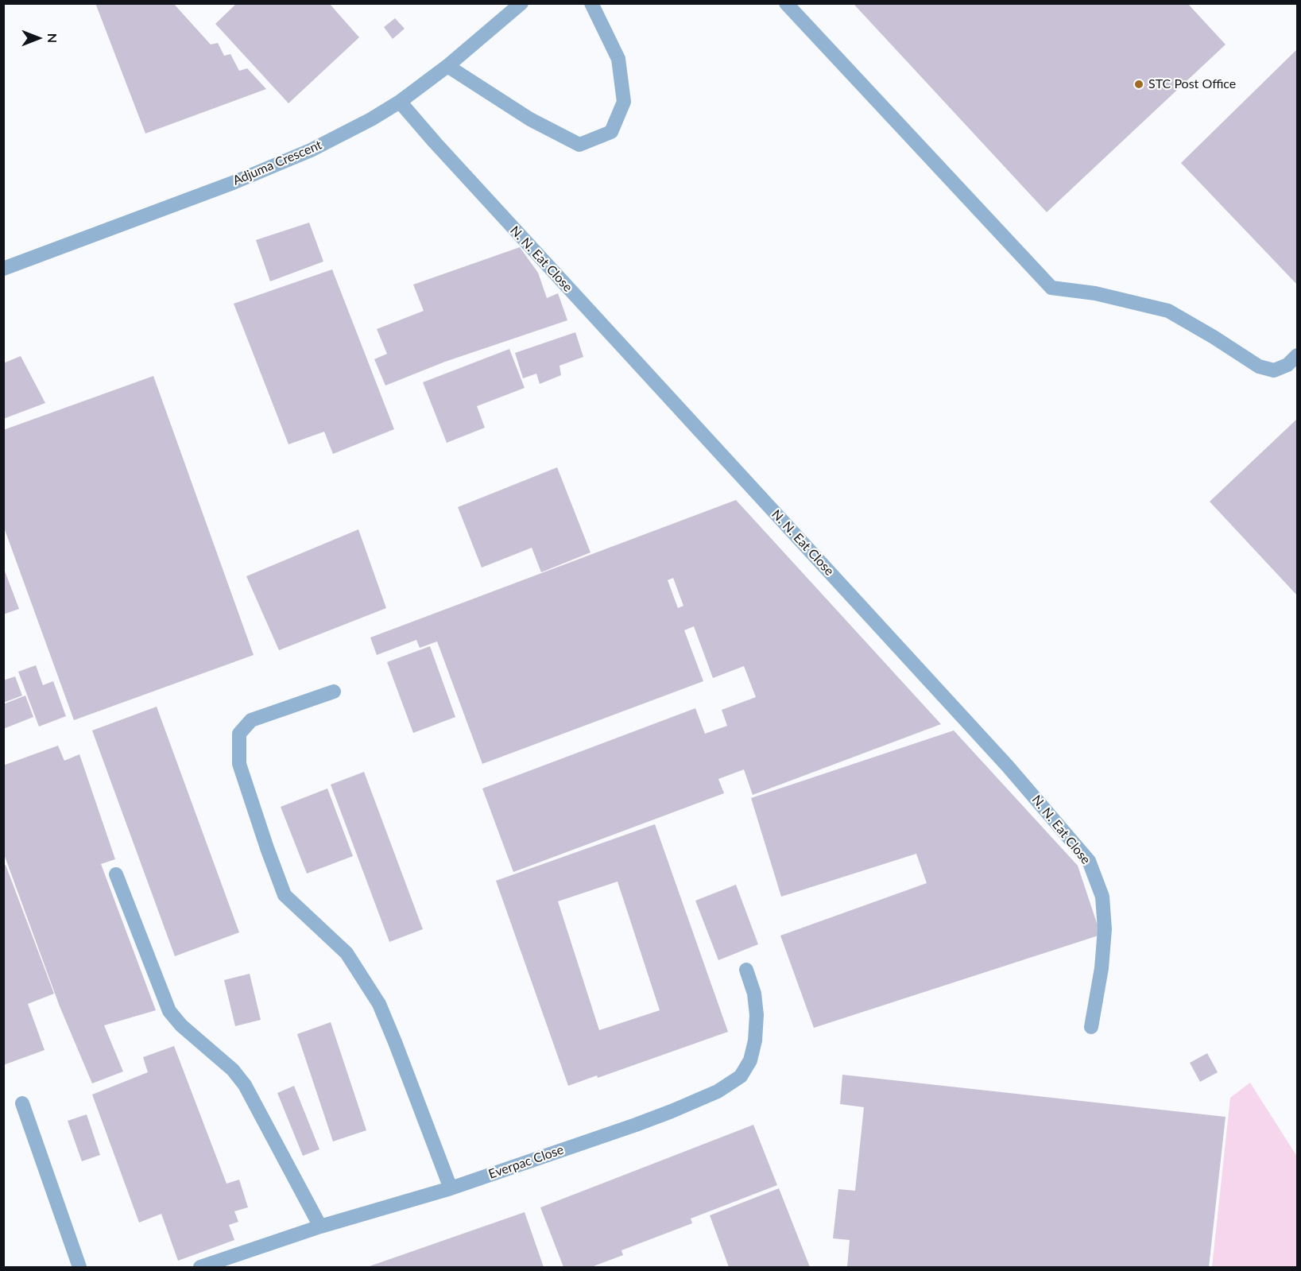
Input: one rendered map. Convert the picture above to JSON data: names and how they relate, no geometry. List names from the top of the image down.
{
  "streets": {
    "lane": ["Adjuma Crescent", "N. N. Eat Close", "Everpac Close"]
  },
  "crossings": [
    ["Adjuma Crescent", "N. N. Eat Close"]
  ],
  "places": ["STC Post Office"],
  "north": "right"
}
